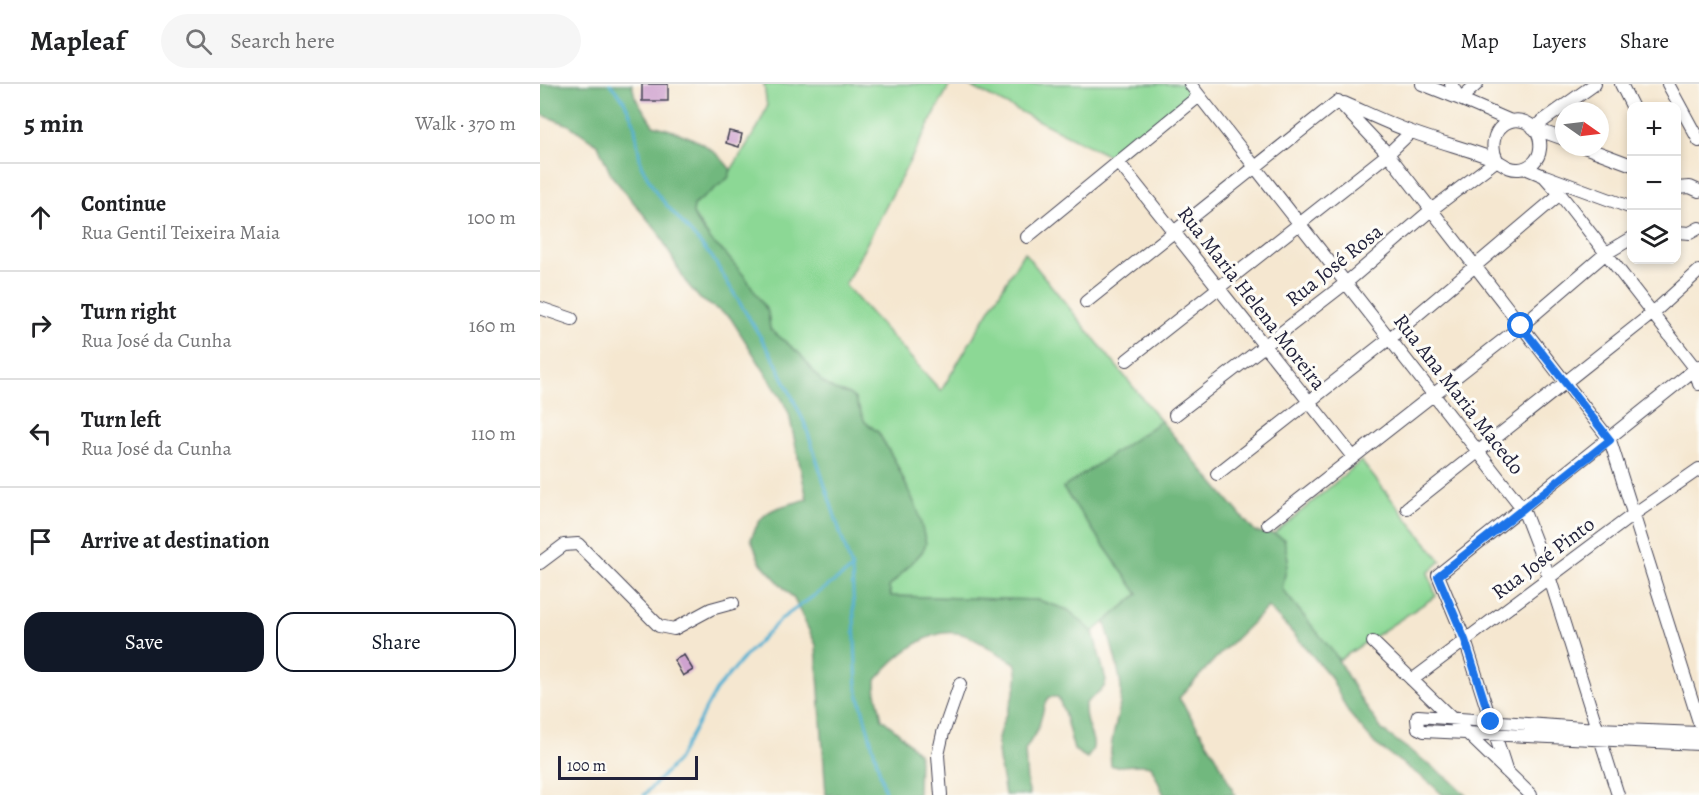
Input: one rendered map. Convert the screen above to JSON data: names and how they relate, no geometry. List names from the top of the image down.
{
  "streets": {
    "street": [
      "Rua José Rosa",
      "Rua Maria Helena Moreira",
      "Rua Ana Maria Macedo",
      "Rua José Pinto"
    ]
  },
  "crossings": [
    ["Rua José Rosa", "Rua Maria Helena Moreira"],
    ["Rua José Rosa", "Rua Ana Maria Macedo"],
    ["Rua Ana Maria Macedo", "Rua José Pinto"]
  ],
  "scale_bar": "100 m",
  "north": "right",
  "page": {
    "header": "Mapleaf",
    "search": "Search here",
    "nav": ["Map", "Layers", "Share"],
    "heading": ["5 min", "Walk · 370 m"],
    "map_buttons": ["+", "−"],
    "list": [
      ["Continue", "Rua Gentil Teixeira Maia", "100 m"],
      ["Turn right", "Rua José da Cunha", "160 m"],
      ["Turn left", "Rua José da Cunha", "110 m"],
      "Arrive at destination"
    ],
    "buttons": ["Save", "Share"],
    "scale": "100 m"
  }
}
